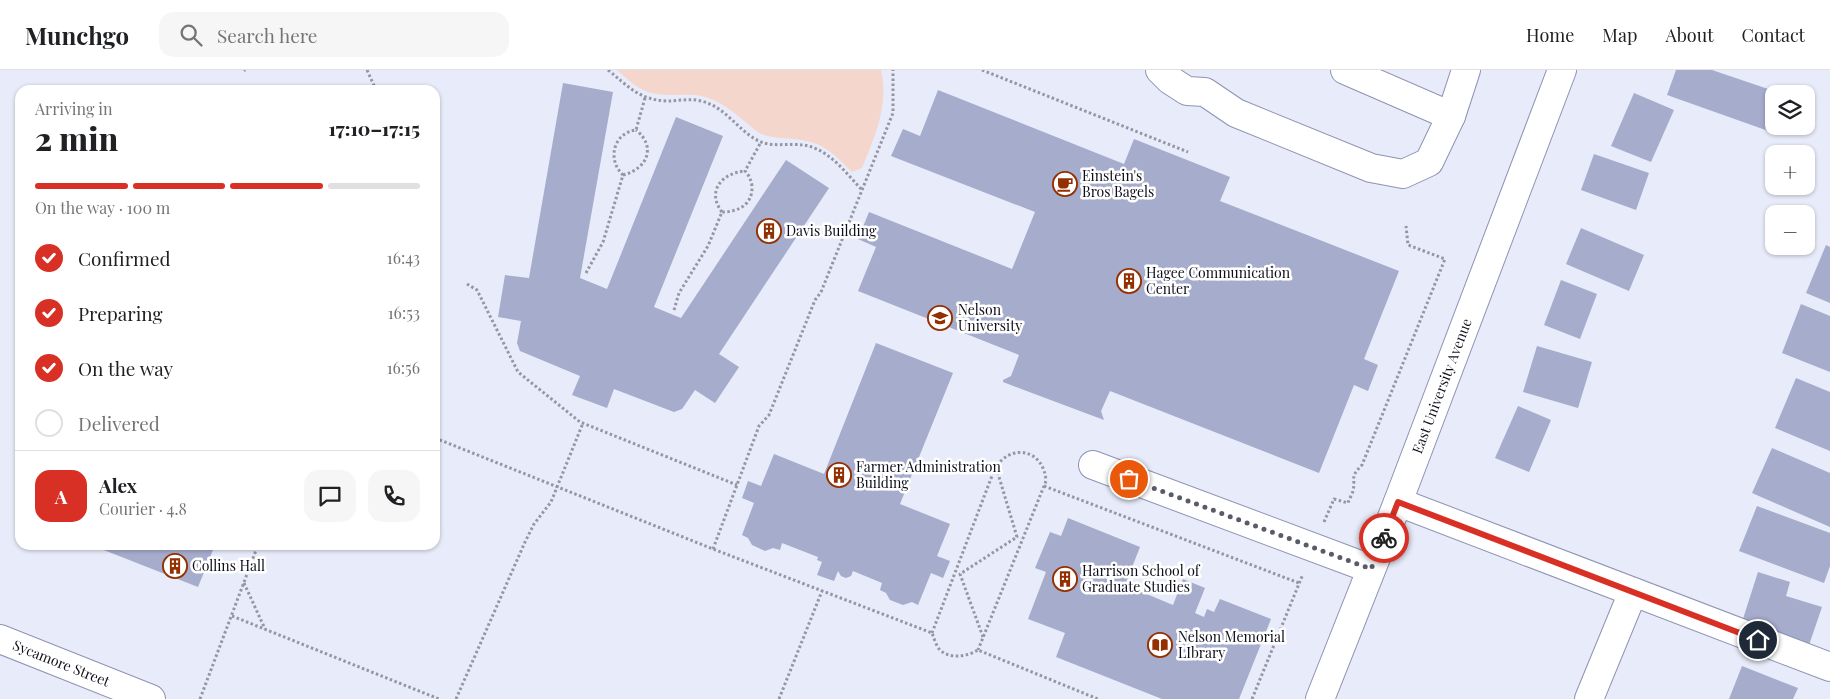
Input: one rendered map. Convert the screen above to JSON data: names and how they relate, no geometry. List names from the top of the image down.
{
  "streets": {
    "street": ["East University Avenue", "Sycamore Street"]
  },
  "places": {
    "cafe": ["Einstein's Bros Bagels"],
    "building": [
      "Davis Building",
      "Hagee Communication Center",
      "Farmer Administration Building",
      "Collins Hall",
      "Harrison School of Graduate Studies"
    ],
    "school or university": ["Nelson University"],
    "library": ["Nelson Memorial LIbrary"]
  },
  "page": {
    "header": "Munchgo",
    "search": "Search here",
    "nav": [
      "Home",
      "Map",
      "About",
      "Contact"
    ],
    "map_buttons": ["+", "−"],
    "heading": ["2 min", "Arriving in", "17:10–17:15"],
    "panel": ["Alex", "Courier · 4.8"],
    "bar": "On the way · 100 m",
    "list": [
      ["Confirmed", "16:43"],
      ["Preparing", "16:53"],
      ["On the way", "16:56"],
      "Delivered"
    ],
    "round": "A"
  }
}
